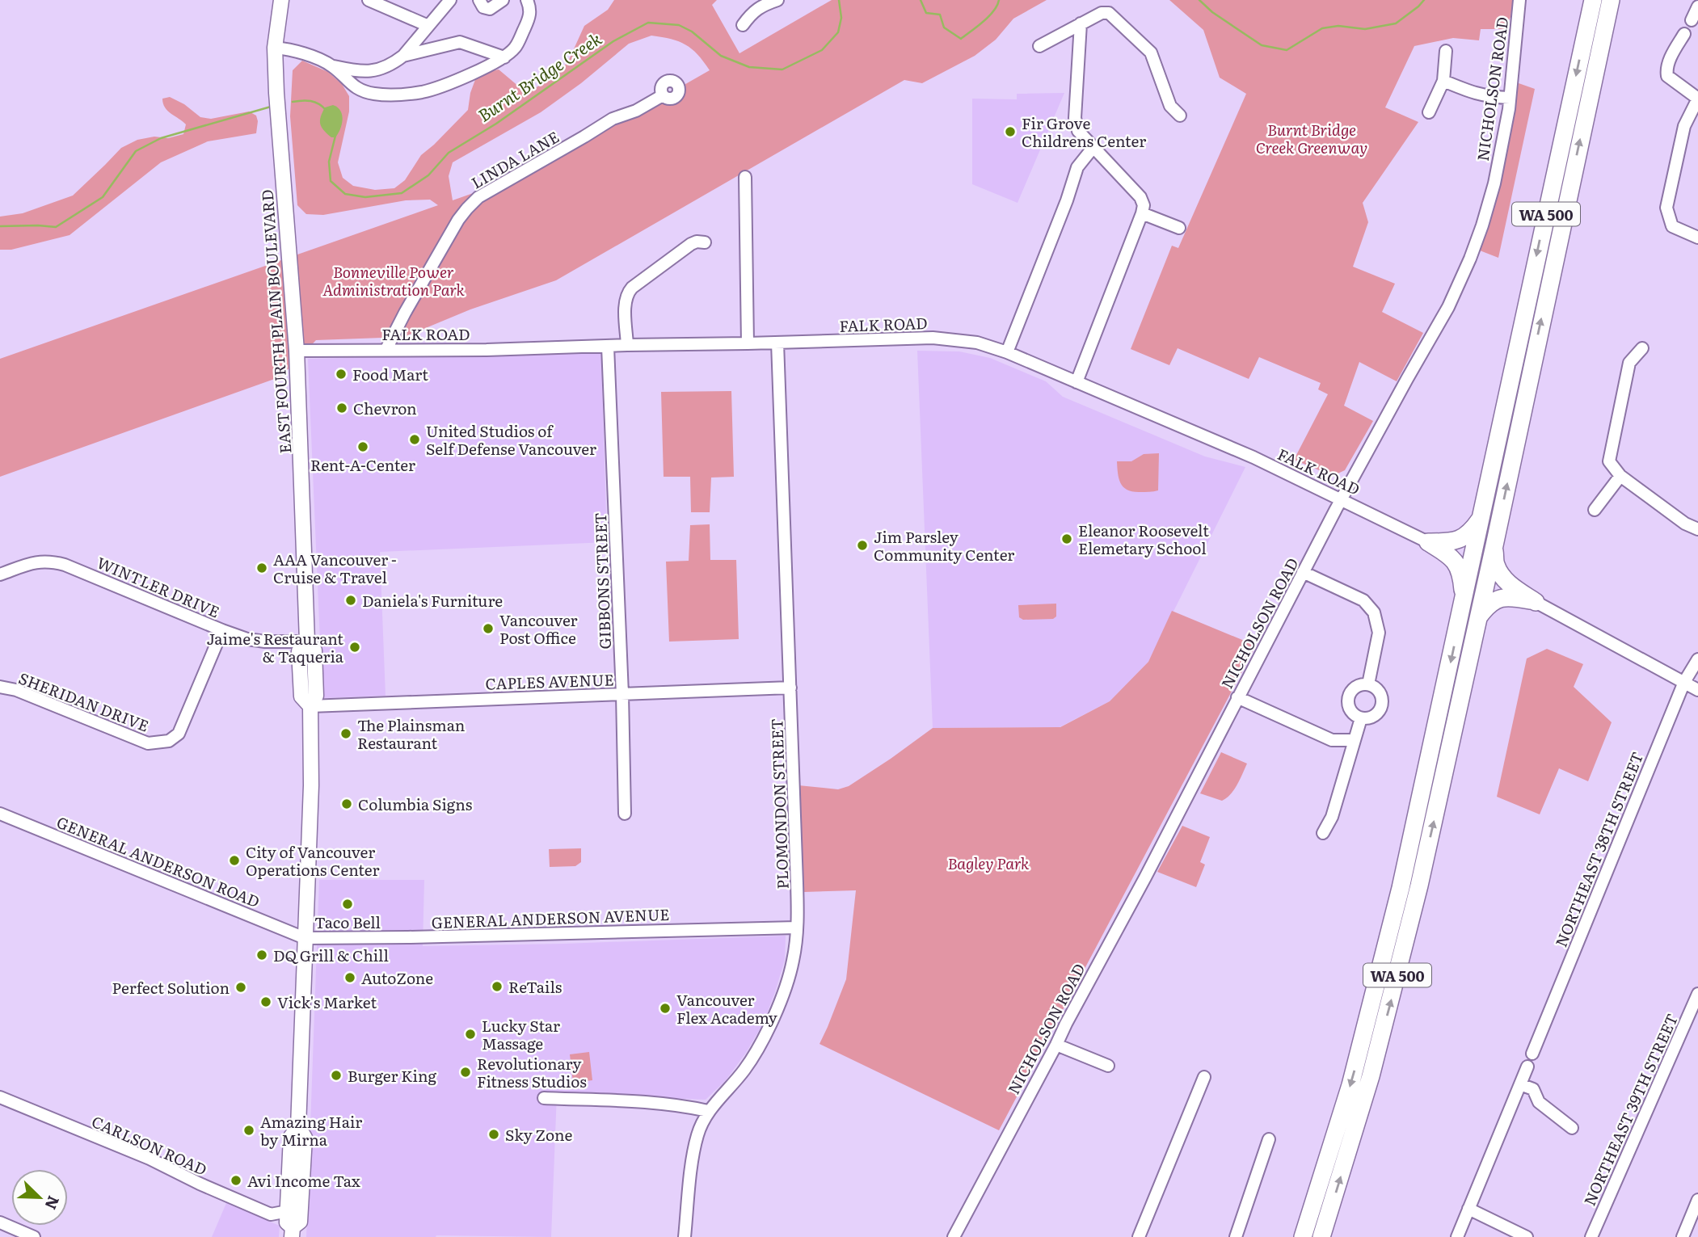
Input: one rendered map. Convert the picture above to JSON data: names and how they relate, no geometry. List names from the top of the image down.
{
  "streets": {
    "highway": ["WA 500"],
    "main road": ["EAST FOURTH PLAIN BOULEVARD"],
    "street": [
      "NICHOLSON ROAD",
      "LINDA LANE",
      "FALK ROAD",
      "GIBBONS STREET",
      "WINTLER DRIVE",
      "CAPLES AVENUE",
      "SHERIDAN DRIVE",
      "PLOMONDON STREET",
      "NORTHEAST 38TH STREET",
      "GENERAL ANDERSON ROAD",
      "GENERAL ANDERSON AVENUE",
      "NORTHEAST 39TH STREET",
      "CARLSON ROAD"
    ]
  },
  "crossings": [
    ["NICHOLSON ROAD", "FALK ROAD"],
    ["LINDA LANE", "FALK ROAD"],
    ["EAST FOURTH PLAIN BOULEVARD", "FALK ROAD"],
    ["EAST FOURTH PLAIN BOULEVARD", "WINTLER DRIVE"],
    ["EAST FOURTH PLAIN BOULEVARD", "CAPLES AVENUE"],
    ["EAST FOURTH PLAIN BOULEVARD", "GENERAL ANDERSON ROAD"],
    ["EAST FOURTH PLAIN BOULEVARD", "GENERAL ANDERSON AVENUE"],
    ["EAST FOURTH PLAIN BOULEVARD", "CARLSON ROAD"],
    ["FALK ROAD", "GIBBONS STREET"],
    ["FALK ROAD", "PLOMONDON STREET"],
    ["GIBBONS STREET", "CAPLES AVENUE"],
    ["WINTLER DRIVE", "SHERIDAN DRIVE"],
    ["CAPLES AVENUE", "PLOMONDON STREET"],
    ["PLOMONDON STREET", "GENERAL ANDERSON AVENUE"],
    ["GENERAL ANDERSON ROAD", "GENERAL ANDERSON AVENUE"]
  ],
  "water": ["Burnt Bridge Creek"],
  "parks": ["Burnt Bridge Creek Greenway", "Bonneville Power Administration Park", "Bagley Park"],
  "places": [
    "Fir Grove Childrens Center",
    "Food Mart",
    "Chevron",
    "United Studios of Self Defense Vancouver",
    "Rent-A-Center",
    "Eleanor Roosevelt Elemetary School",
    "Jim Parsley Community Center",
    "AAA Vancouver - Cruise & Travel",
    "Daniela's Furniture",
    "Vancouver Post Office",
    "Jaime's Restaurant & Taqueria",
    "The Plainsman Restaurant",
    "Columbia Signs",
    "City of Vancouver Operations Center",
    "Taco Bell",
    "DQ Grill & Chill",
    "AutoZone",
    "ReTails",
    "Perfect Solution",
    "Vick's Market",
    "Vancouver Flex Academy",
    "Lucky Star Massage",
    "Revolutionary Fitness Studios",
    "Burger King",
    "Amazing Hair by Mirna",
    "Sky Zone",
    "Avi Income Tax"
  ],
  "north": "bottom right"
}
